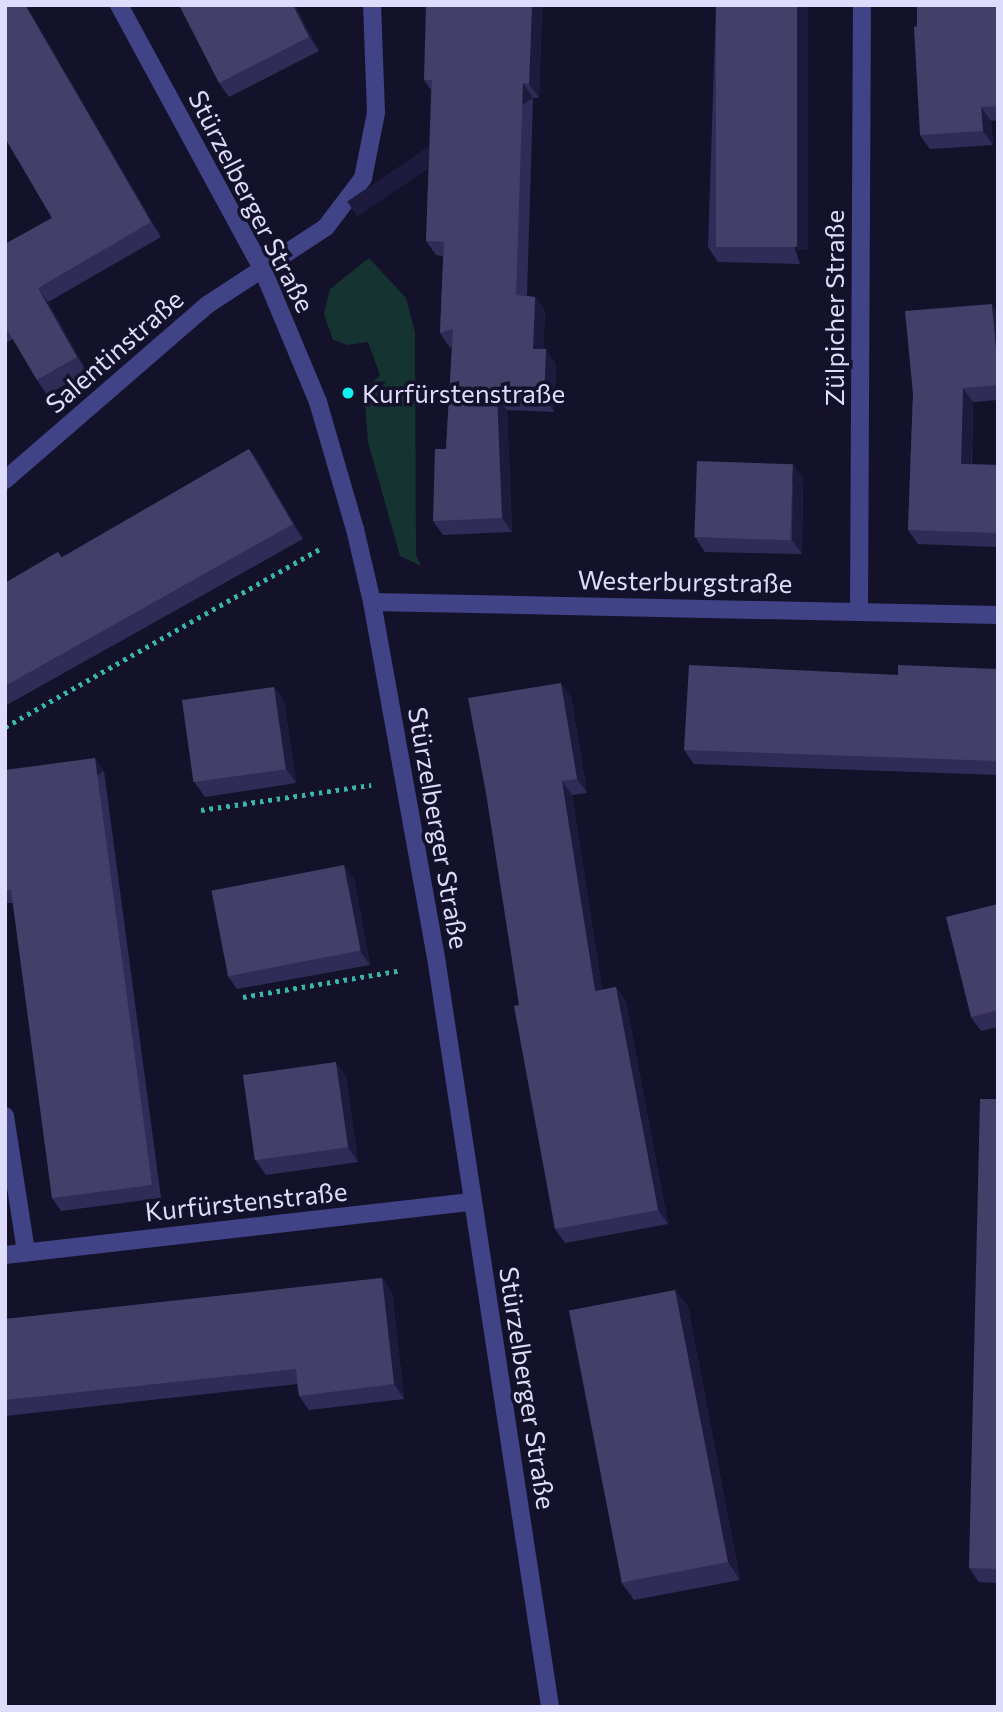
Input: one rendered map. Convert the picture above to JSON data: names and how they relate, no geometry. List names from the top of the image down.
{
  "streets": {
    "street": [
      "Stürzelberger Straße",
      "Zülpicher Straße",
      "Salentinstraße",
      "Westerburgstraße",
      "Kurfürstenstraße"
    ]
  },
  "crossings": [
    ["Stürzelberger Straße", "Salentinstraße"],
    ["Stürzelberger Straße", "Westerburgstraße"],
    ["Stürzelberger Straße", "Kurfürstenstraße"],
    ["Zülpicher Straße", "Westerburgstraße"]
  ],
  "places": ["Kurfürstenstraße"]
}
